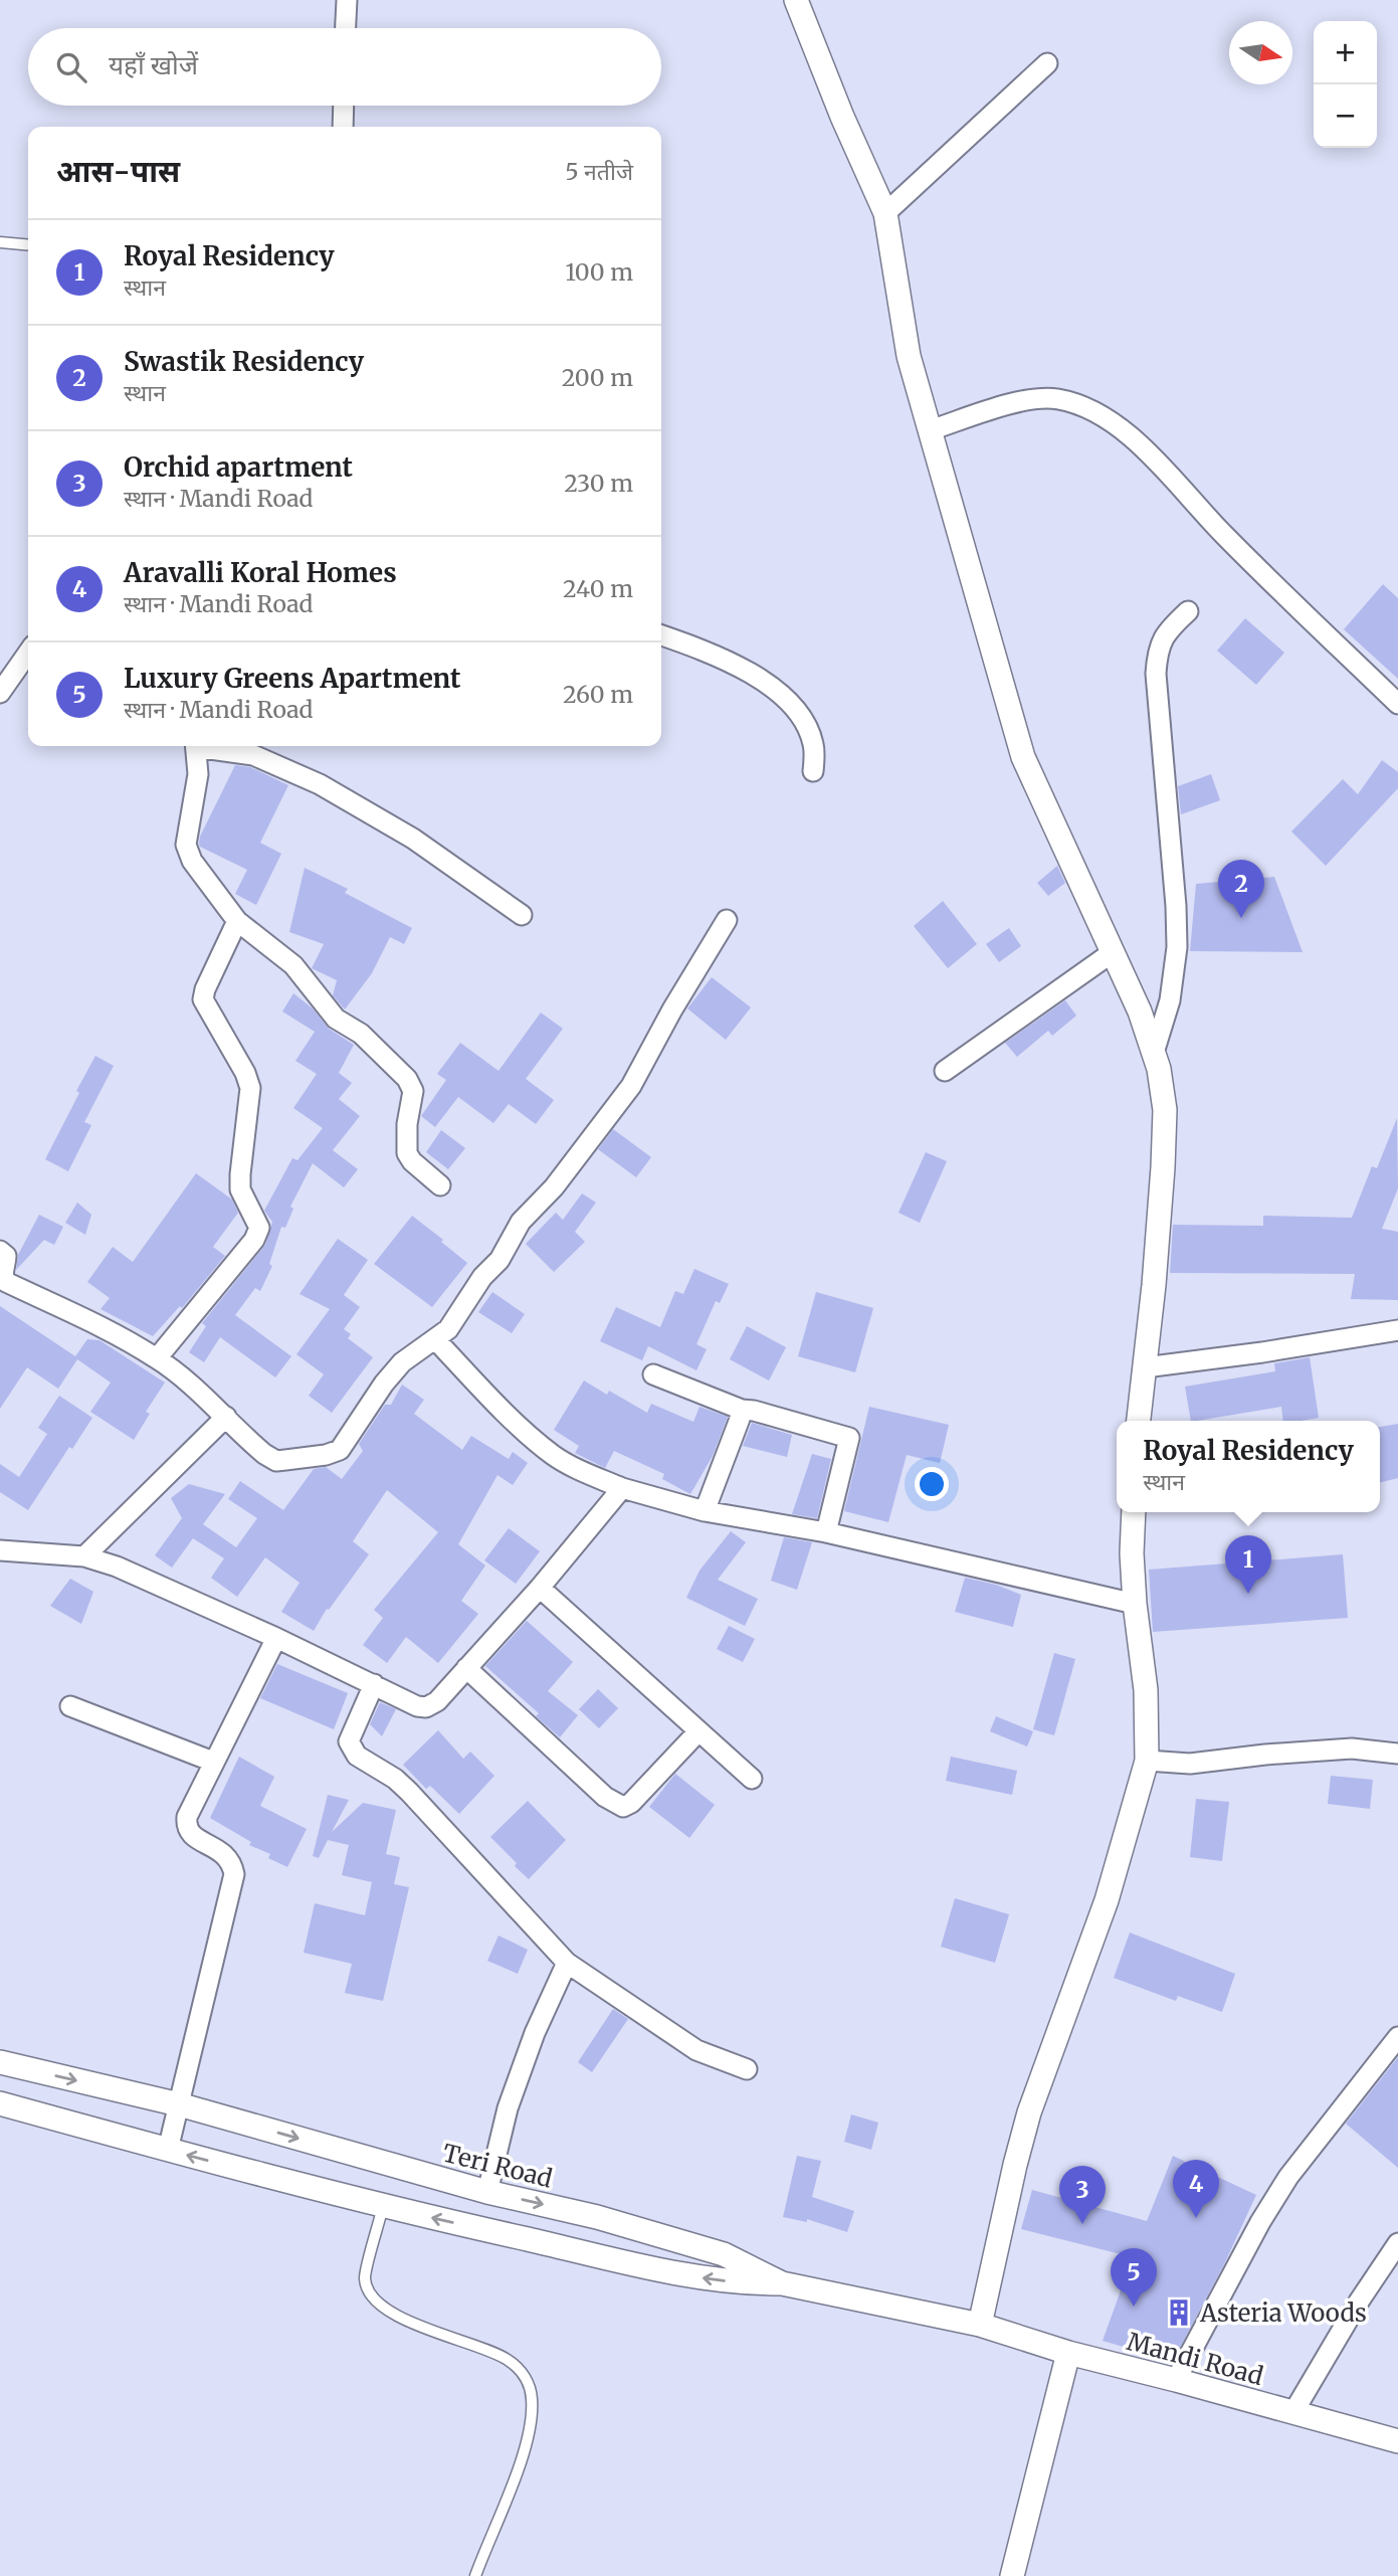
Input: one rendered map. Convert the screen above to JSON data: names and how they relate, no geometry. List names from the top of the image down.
{
  "streets": {
    "street": ["Teri Road", "Mandi Road"]
  },
  "crossings": [
    ["Teri Road", "Mandi Road"]
  ],
  "places": {
    "building": ["Asteria Woods"]
  },
  "north": "right",
  "page": {
    "map_buttons": ["+", "−"],
    "search": "यहाँ खोजें",
    "heading": ["आस-पास", "5 नतीजे"],
    "list": [
      {
        "mark": "1",
        "name": "Royal Residency",
        "note": "स्थान",
        "value": "100 m"
      },
      {
        "mark": "2",
        "name": "Swastik Residency",
        "note": "स्थान",
        "value": "200 m"
      },
      {
        "mark": "3",
        "name": "Orchid apartment",
        "note": "स्थान · Mandi Road",
        "value": "230 m"
      },
      {
        "mark": "4",
        "name": "Aravalli Koral Homes",
        "note": "स्थान · Mandi Road",
        "value": "240 m"
      },
      {
        "mark": "5",
        "name": "Luxury Greens Apartment",
        "note": "स्थान · Mandi Road",
        "value": "260 m"
      }
    ],
    "pins": [
      "2",
      "1",
      "4",
      "3",
      "5"
    ],
    "popup": ["Royal Residency", "स्थान"]
  }
}
